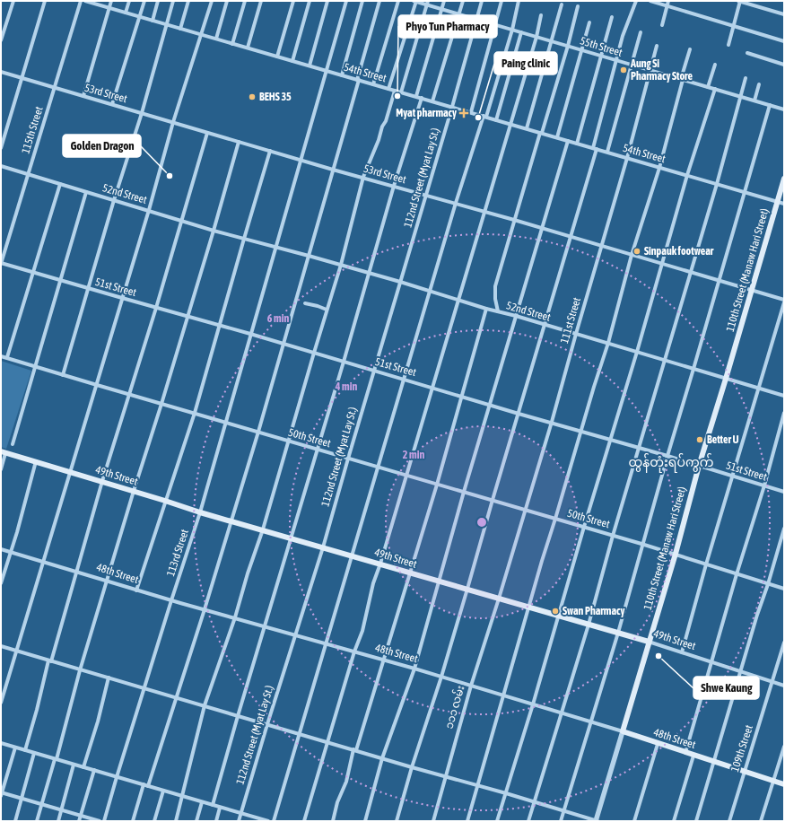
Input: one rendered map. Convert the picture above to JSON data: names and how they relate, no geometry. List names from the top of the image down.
{
  "streets": {
    "main road": ["110th Street (Manaw Hari Street)", "49th Street", "48th Street"],
    "street": [
      "55th Street",
      "54th Street",
      "53rd Street",
      "115th Street",
      "112nd Street (Myat Lay St.)",
      "52nd Street",
      "51st Street",
      "111st Street",
      "50th Street",
      "113rd Street",
      "၁၁၁ လမ်း",
      "109th Street"
    ]
  },
  "crossings": [
    ["55th Street", "112nd Street (Myat Lay St.)"],
    ["55th Street", "111st Street"],
    ["54th Street", "112nd Street (Myat Lay St.)"],
    ["54th Street", "110th Street (Manaw Hari Street)"],
    ["54th Street", "111st Street"],
    ["54th Street", "113rd Street"],
    ["53rd Street", "115th Street"],
    ["53rd Street", "112nd Street (Myat Lay St.)"],
    ["53rd Street", "110th Street (Manaw Hari Street)"],
    ["53rd Street", "111st Street"],
    ["53rd Street", "113rd Street"],
    ["115th Street", "52nd Street"],
    ["115th Street", "51st Street"],
    ["112nd Street (Myat Lay St.)", "52nd Street"],
    ["112nd Street (Myat Lay St.)", "51st Street"],
    ["112nd Street (Myat Lay St.)", "50th Street"],
    ["112nd Street (Myat Lay St.)", "49th Street"],
    ["112nd Street (Myat Lay St.)", "48th Street"],
    ["52nd Street", "110th Street (Manaw Hari Street)"],
    ["52nd Street", "111st Street"],
    ["52nd Street", "113rd Street"],
    ["110th Street (Manaw Hari Street)", "51st Street"],
    ["110th Street (Manaw Hari Street)", "50th Street"],
    ["110th Street (Manaw Hari Street)", "49th Street"],
    ["110th Street (Manaw Hari Street)", "48th Street"],
    ["51st Street", "111st Street"],
    ["51st Street", "113rd Street"],
    ["111st Street", "50th Street"],
    ["111st Street", "49th Street"],
    ["111st Street", "၁၁၁ လမ်း"],
    ["50th Street", "113rd Street"],
    ["49th Street", "113rd Street"],
    ["49th Street", "၁၁၁ လမ်း"],
    ["49th Street", "109th Street"],
    ["113rd Street", "48th Street"],
    ["48th Street", "၁၁၁ လမ်း"],
    ["48th Street", "109th Street"]
  ],
  "districts": ["ထွန်တုံးရပ်ကွက်"],
  "places": {
    "other": [
      "Aung Si Pharmacy Store",
      "Phyo Tun Pharmacy",
      "BEHS 35",
      "Paing clinic",
      "Golden Dragon",
      "Sinpauk footwear",
      "Better U",
      "Swan Pharmacy",
      "Shwe Kaung"
    ],
    "health": ["Myat pharmacy"]
  },
  "rings": ["6 min", "4 min", "2 min"]
}
